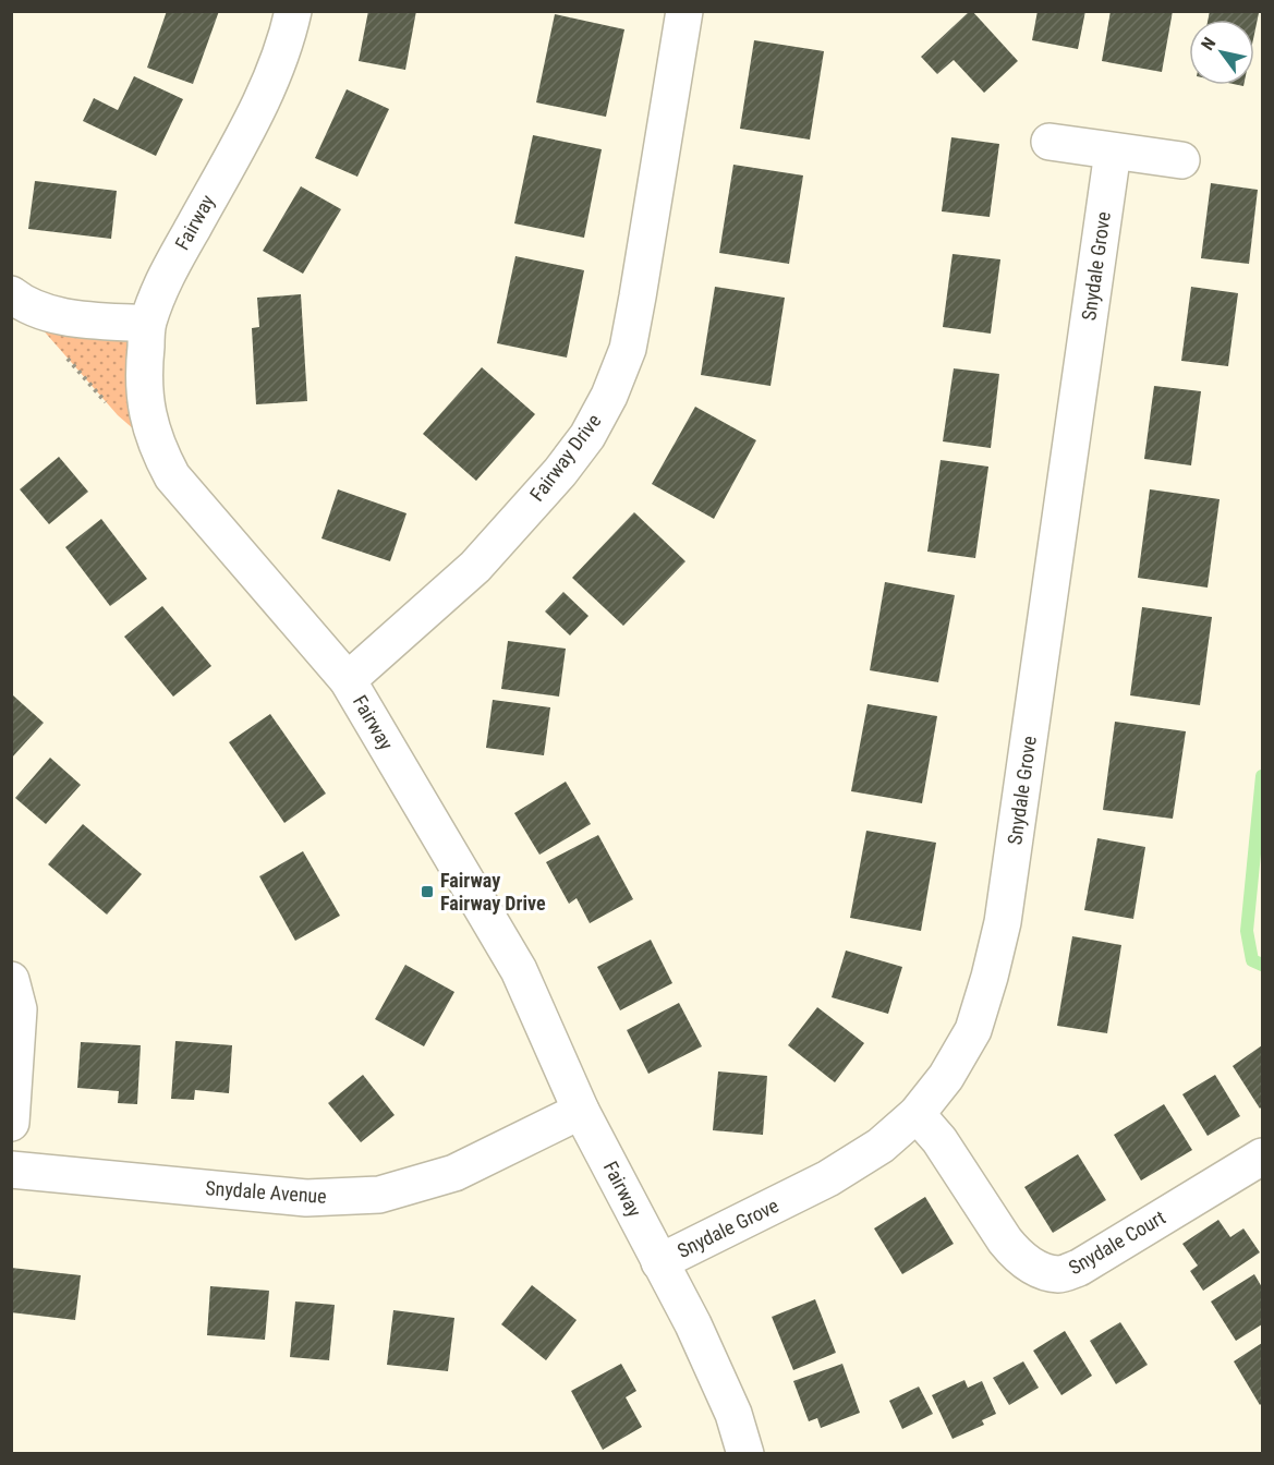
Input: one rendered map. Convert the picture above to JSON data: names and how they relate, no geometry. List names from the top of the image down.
{
  "streets": {
    "street": [
      "Fairway",
      "Snydale Grove",
      "Fairway Drive",
      "Snydale Avenue",
      "Snydale Court"
    ]
  },
  "crossings": [
    ["Fairway", "Snydale Grove"],
    ["Fairway", "Fairway Drive"],
    ["Fairway", "Snydale Avenue"],
    ["Snydale Grove", "Snydale Court"]
  ],
  "places": {
    "transit": ["Fairway Fairway Drive"]
  },
  "north": "top left"
}
